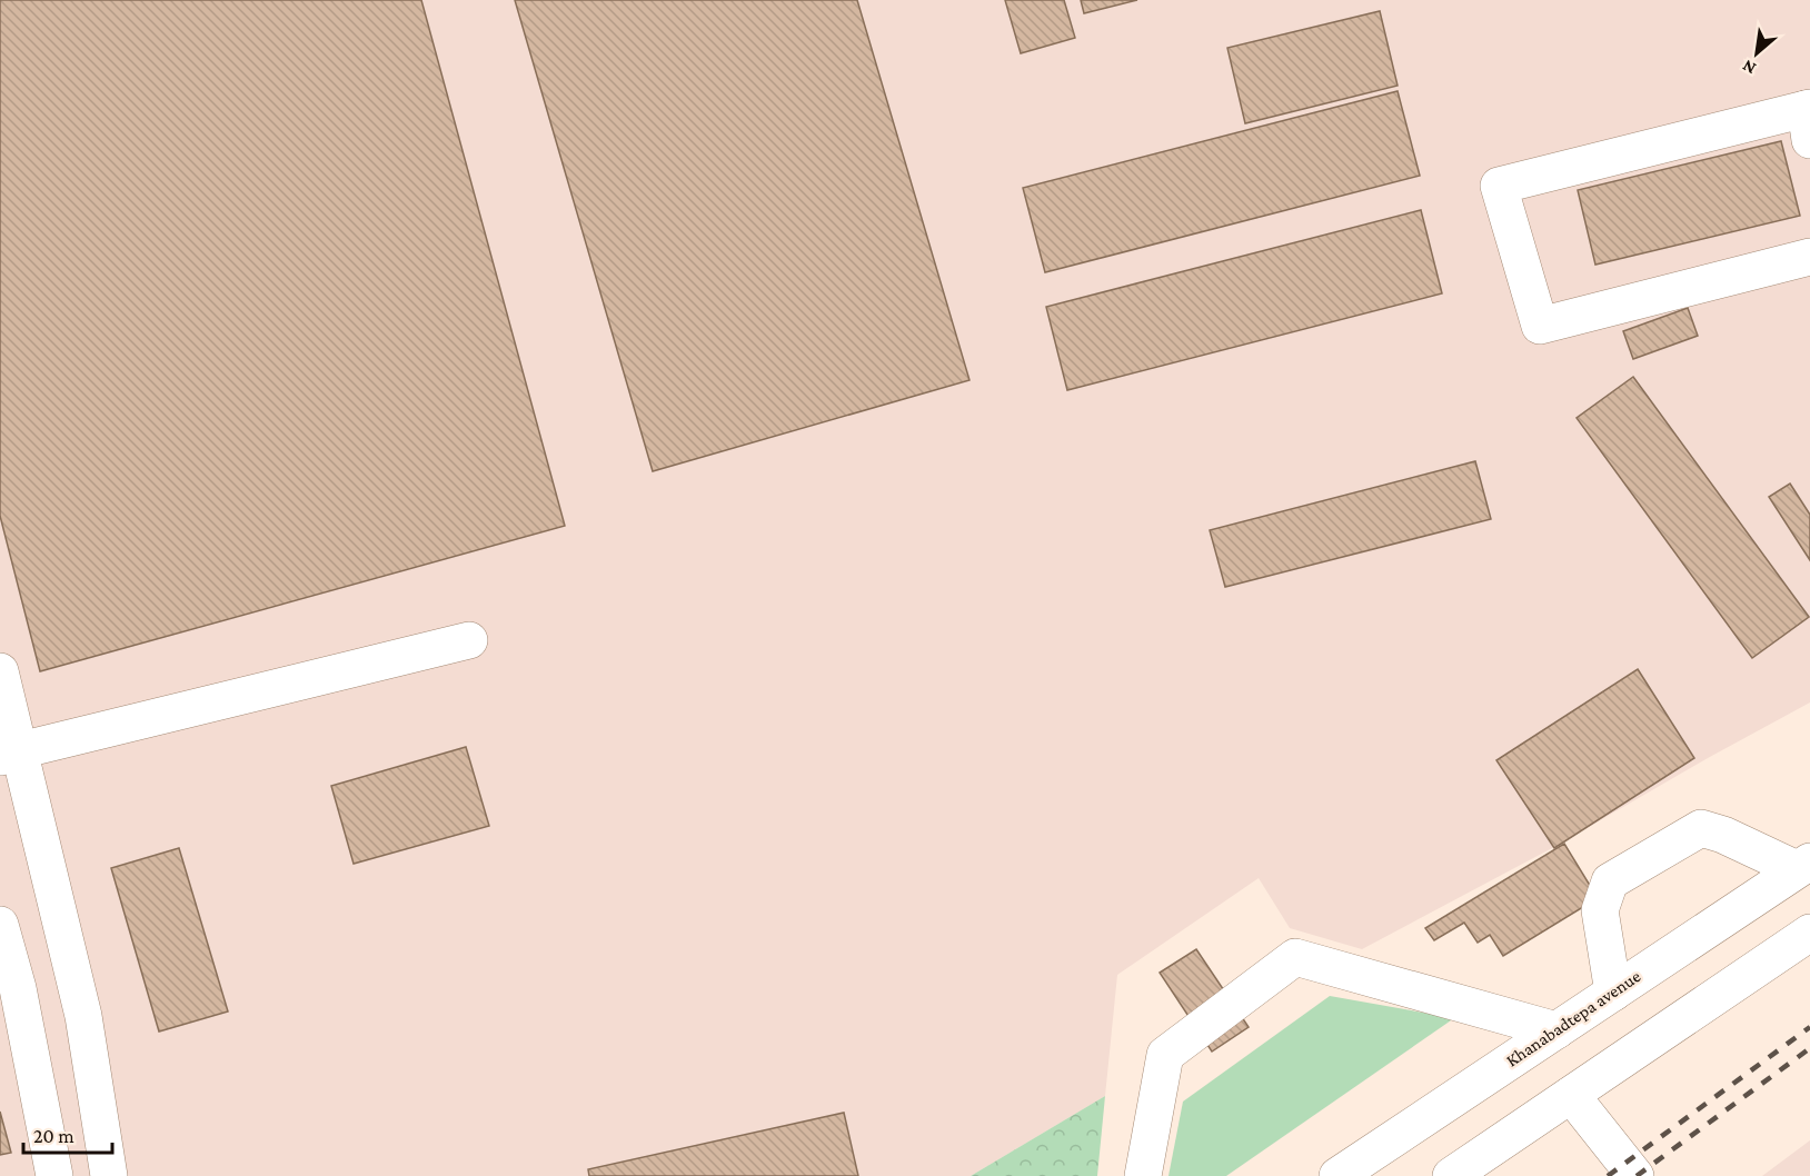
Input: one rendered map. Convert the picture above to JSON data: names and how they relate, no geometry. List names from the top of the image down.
{
  "streets": {
    "main road": ["Khanabadtepa avenue"]
  },
  "scale_bar": "20 m",
  "north": "bottom left"
}
